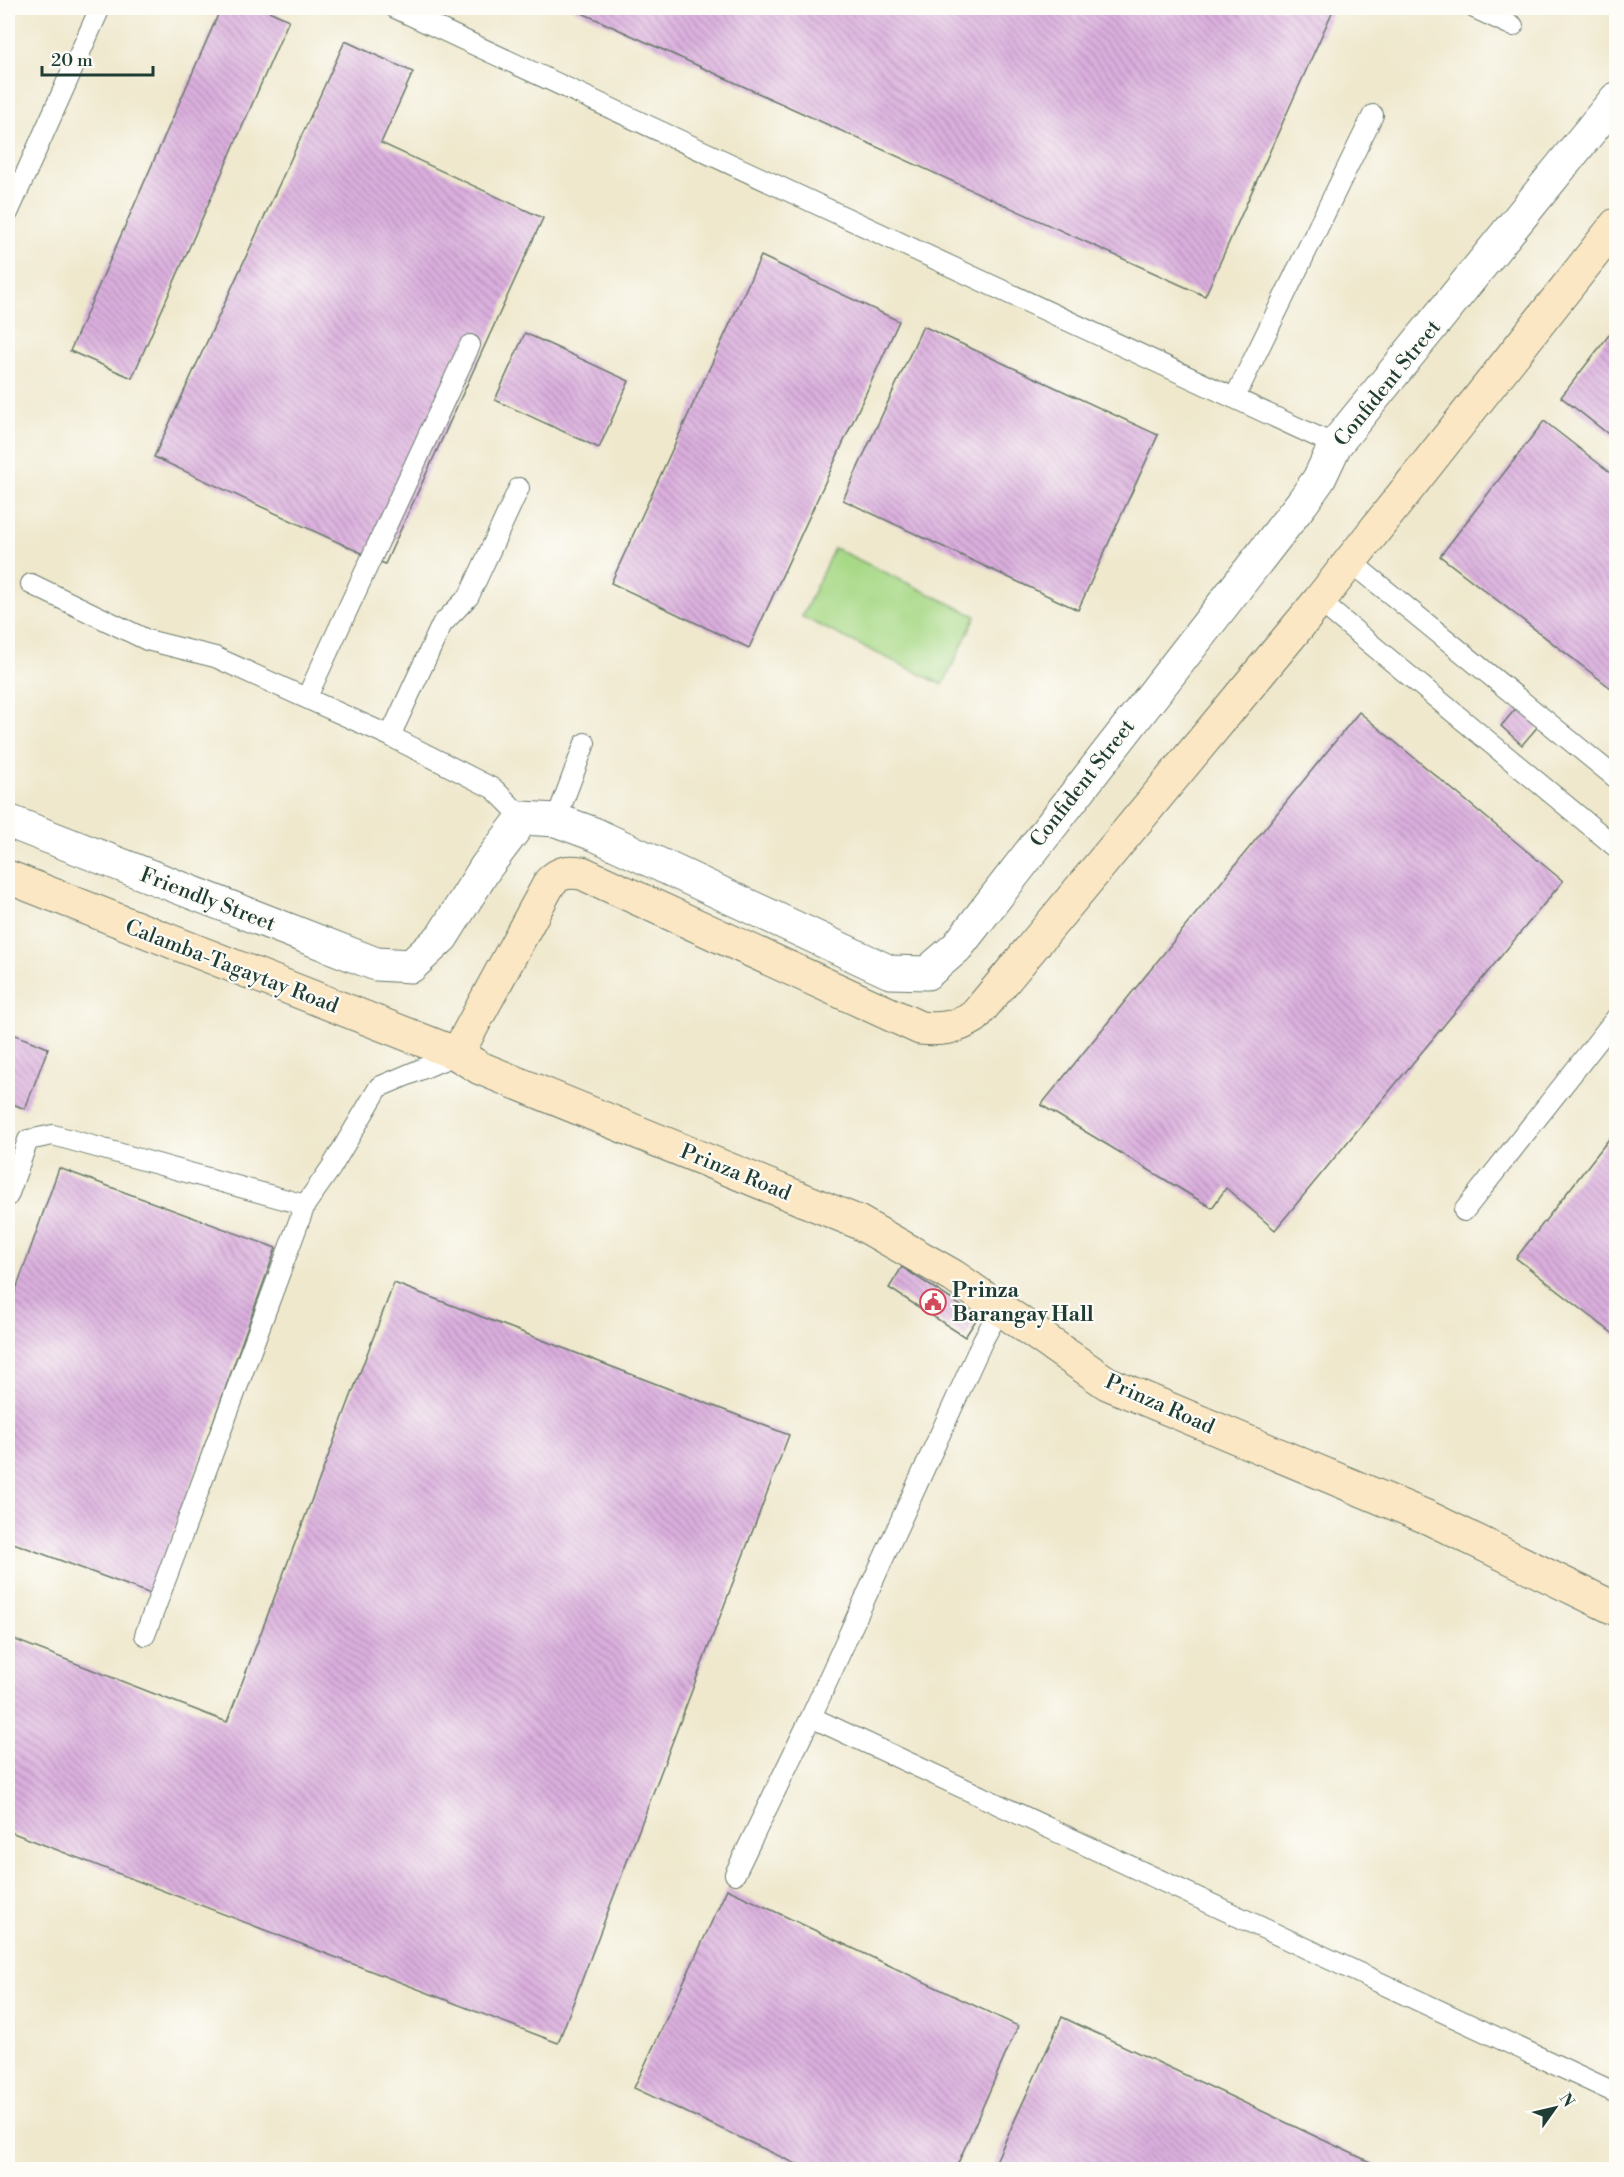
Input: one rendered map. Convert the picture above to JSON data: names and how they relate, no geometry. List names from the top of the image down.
{
  "streets": {
    "main road": ["Calamba-Tagaytay Road", "Prinza Road"],
    "street": ["Confident Street", "Friendly Street"]
  },
  "crossings": [
    ["Confident Street", "Friendly Street"],
    ["Calamba-Tagaytay Road", "Prinza Road"]
  ],
  "places": {
    "public building": ["Prinza Barangay Hall"]
  },
  "scale_bar": "20 m",
  "north": "top right"
}
